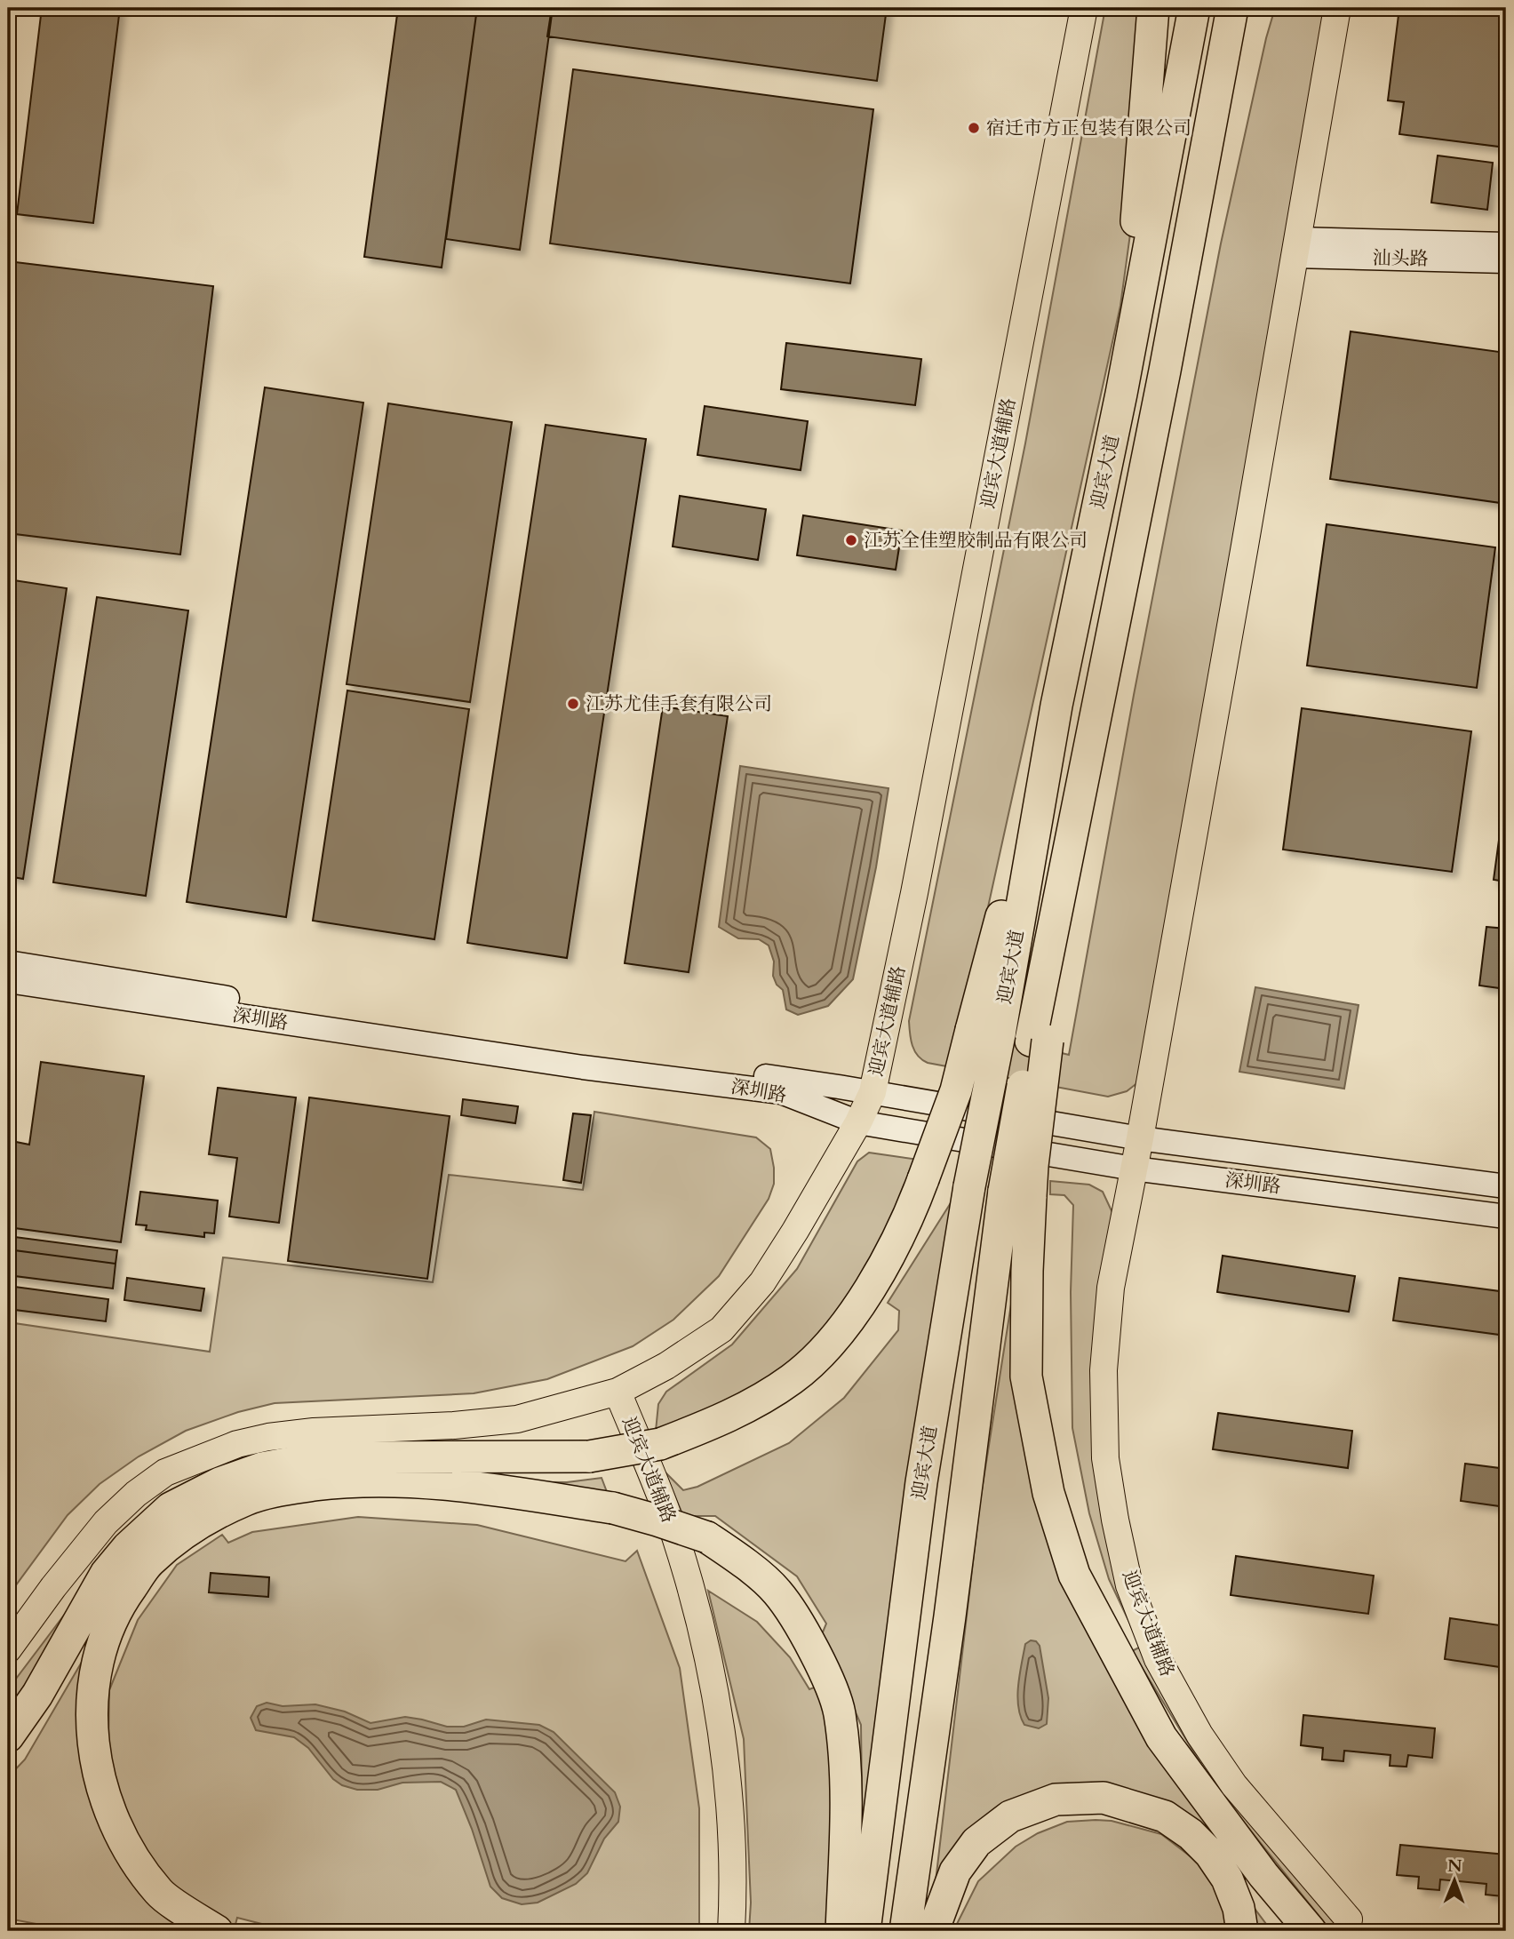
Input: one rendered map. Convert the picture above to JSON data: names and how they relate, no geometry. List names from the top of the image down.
{
  "streets": {
    "highway": ["迎宾大道"],
    "main road": ["迎宾大道辅路"],
    "street": ["汕头路", "深圳路"]
  },
  "crossings": [
    ["汕头路", "迎宾大道辅路"],
    ["迎宾大道辅路", "深圳路"]
  ],
  "places": ["宿迁市方正包装有限公司", "江苏全佳塑胶制品有限公司", "江苏尤佳手套有限公司"],
  "north": "top"
}
